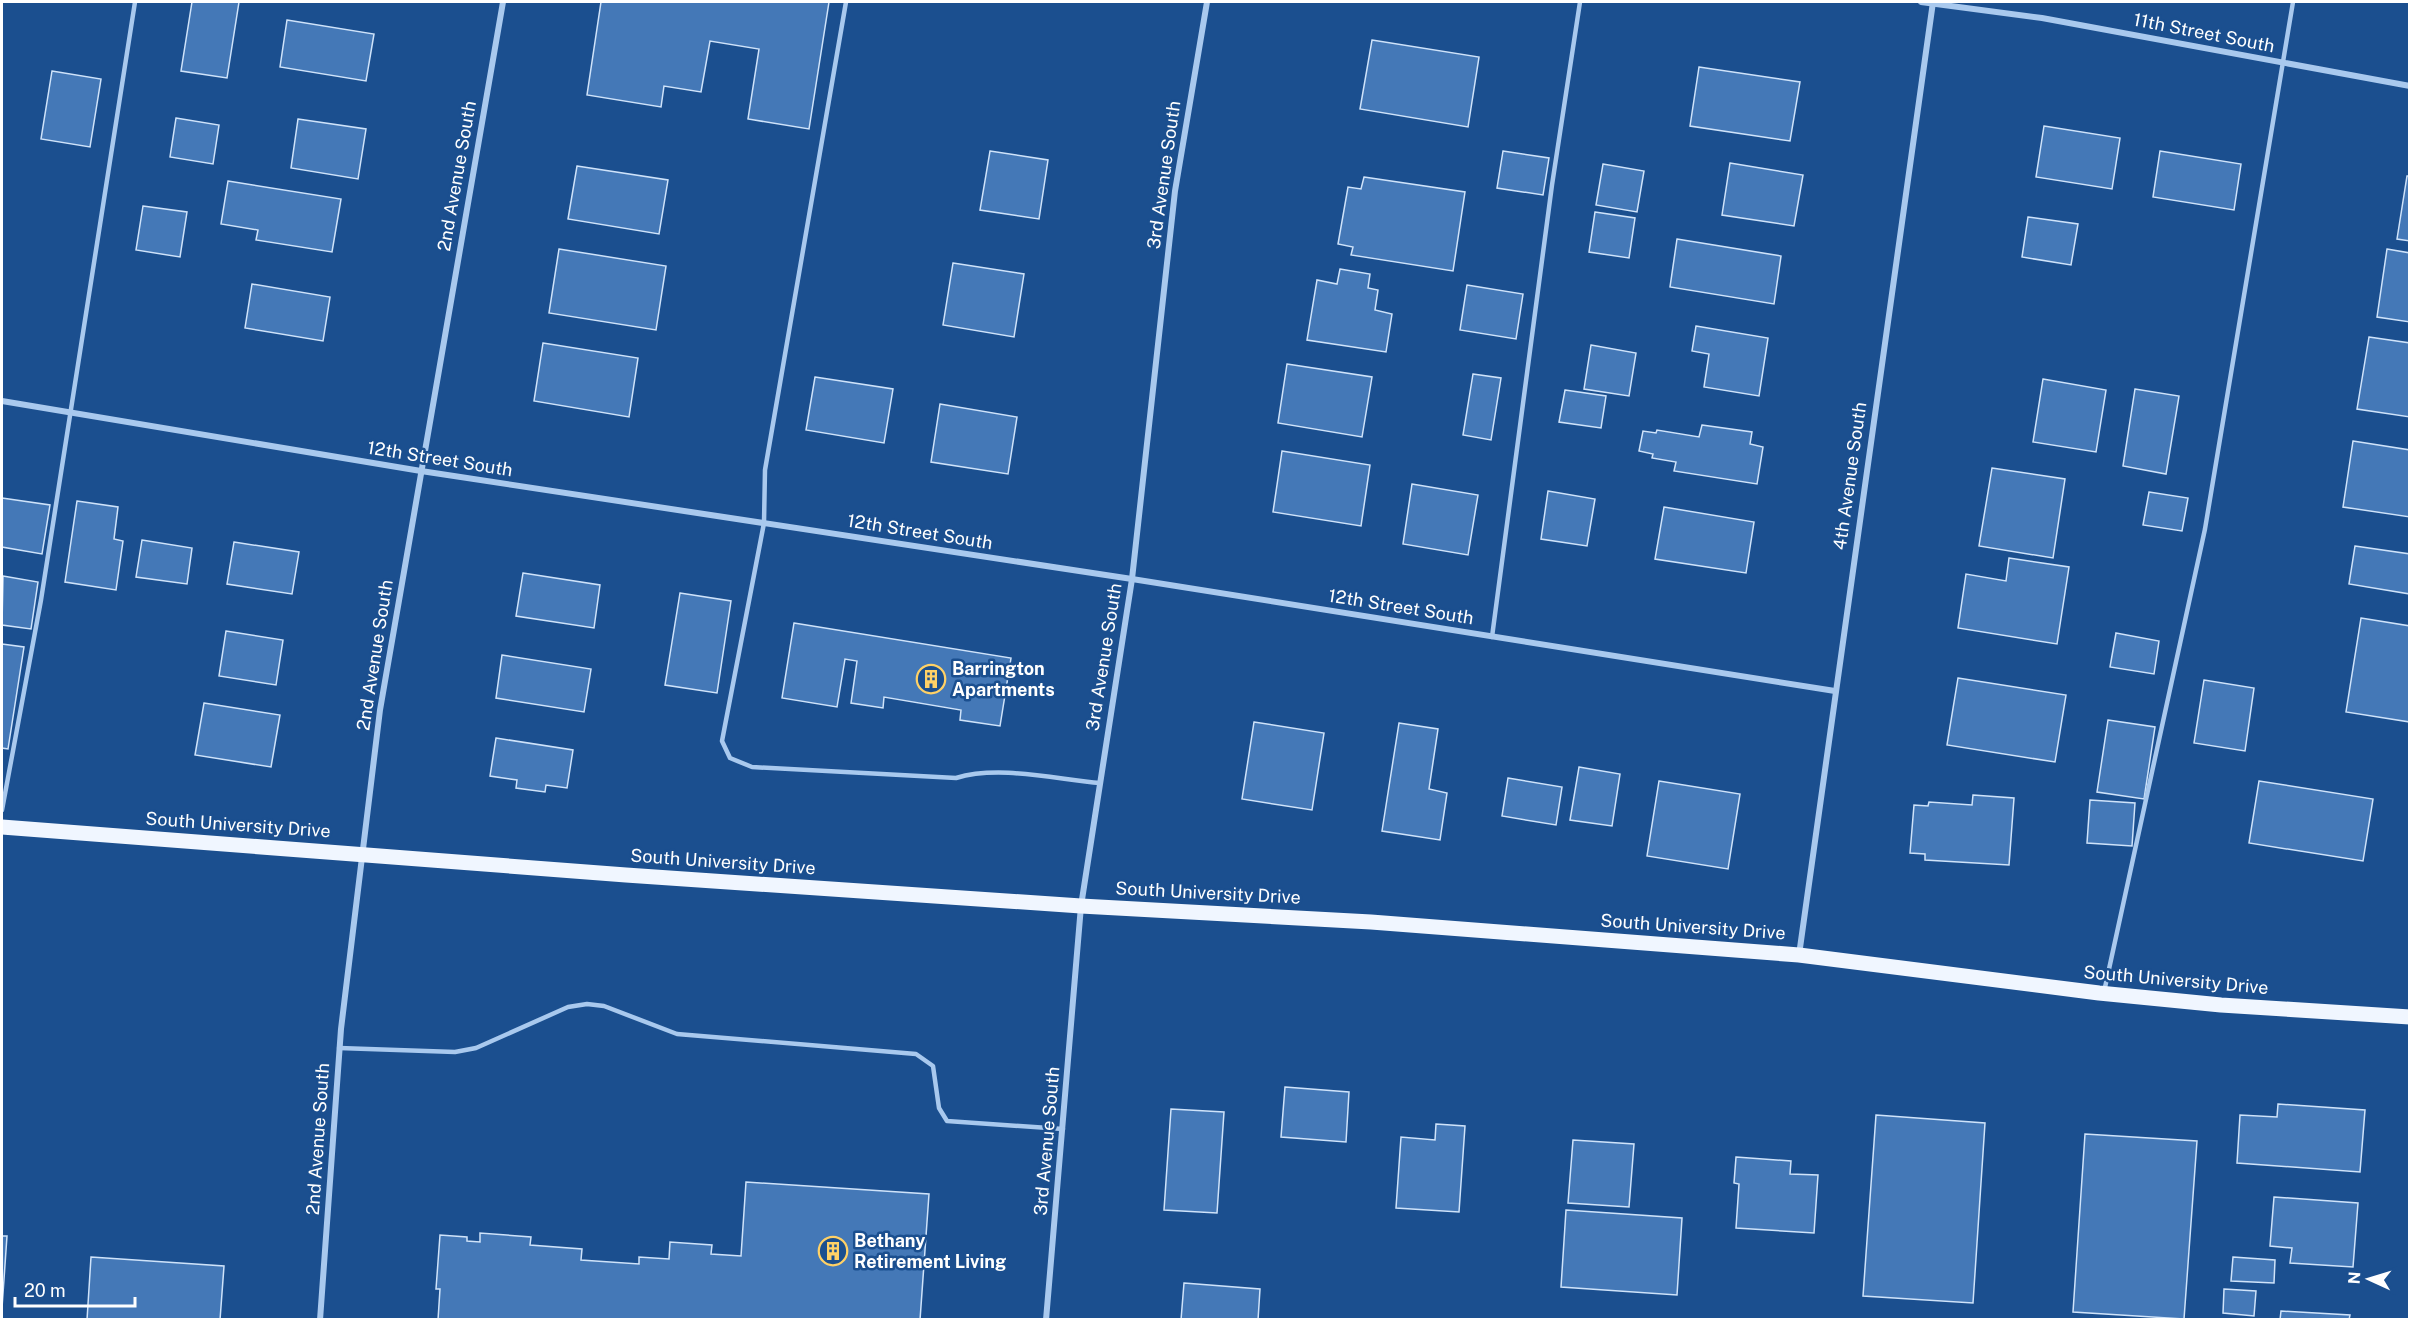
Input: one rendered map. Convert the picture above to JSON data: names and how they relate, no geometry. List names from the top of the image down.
{
  "streets": {
    "main road": ["South University Drive"],
    "street": [
      "11th Street South",
      "3rd Avenue South",
      "2nd Avenue South",
      "12th Street South",
      "4th Avenue South"
    ]
  },
  "crossings": [
    ["11th Street South", "4th Avenue South"],
    ["3rd Avenue South", "12th Street South"],
    ["3rd Avenue South", "South University Drive"],
    ["2nd Avenue South", "12th Street South"],
    ["2nd Avenue South", "South University Drive"],
    ["12th Street South", "4th Avenue South"],
    ["4th Avenue South", "South University Drive"]
  ],
  "places": {
    "building": ["Barrington Apartments", "Bethany Retirement Living"]
  },
  "scale_bar": "20 m",
  "north": "left"
}
